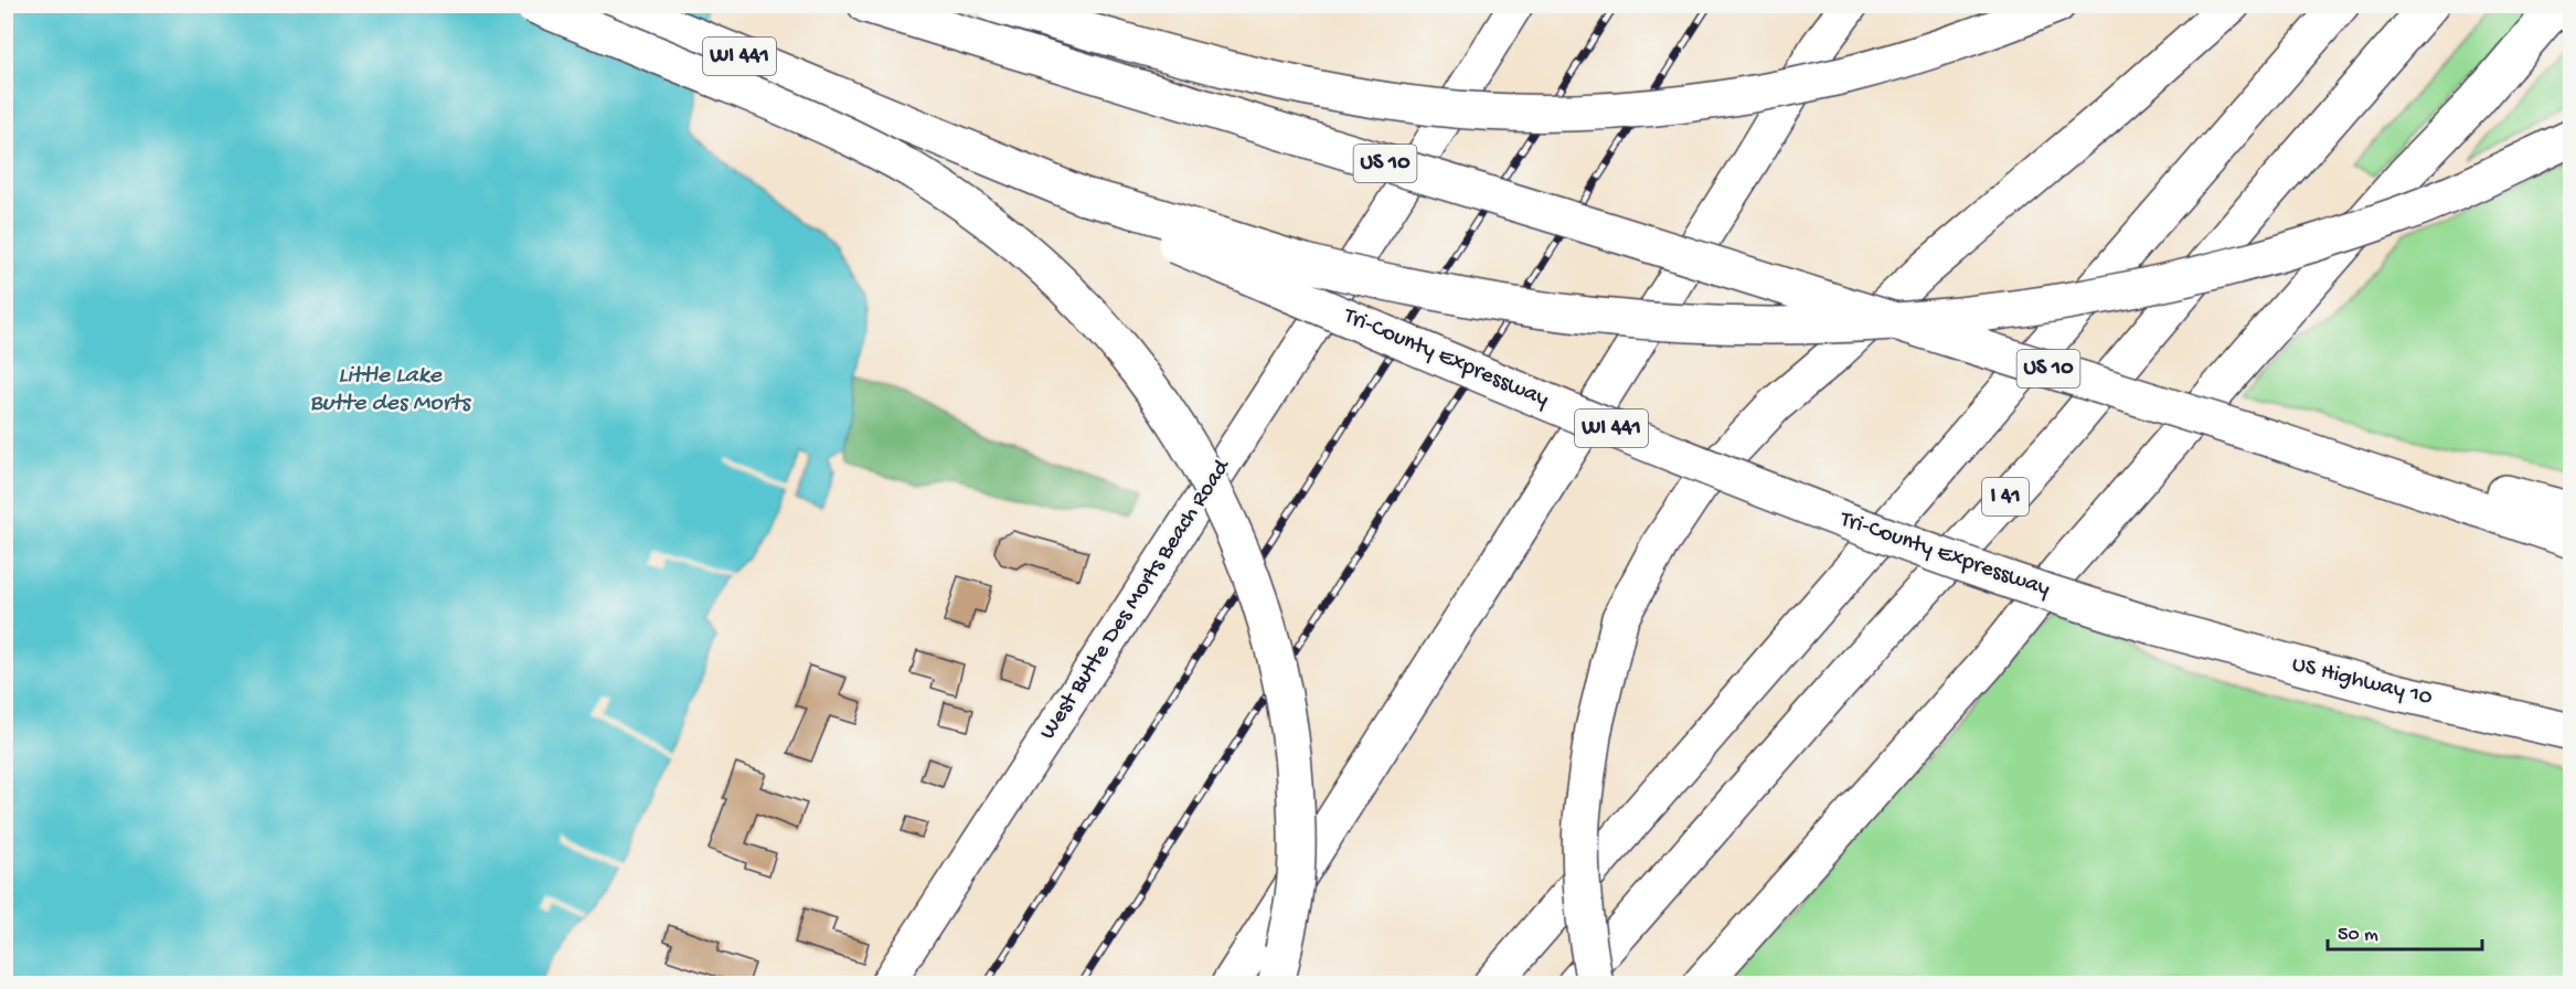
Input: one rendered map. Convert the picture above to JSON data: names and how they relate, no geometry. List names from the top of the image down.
{
  "streets": {
    "highway": [
      "WI 441",
      "US 10",
      "Tri-County Expressway",
      "I 41",
      "US Highway 10"
    ],
    "street": ["West Butte Des Morts Beach Road"]
  },
  "crossings": [
    ["Tri-County Expressway", "US Highway 10"]
  ],
  "water": ["Little Lake Butte des Morts"],
  "scale_bar": "50 m"
}
